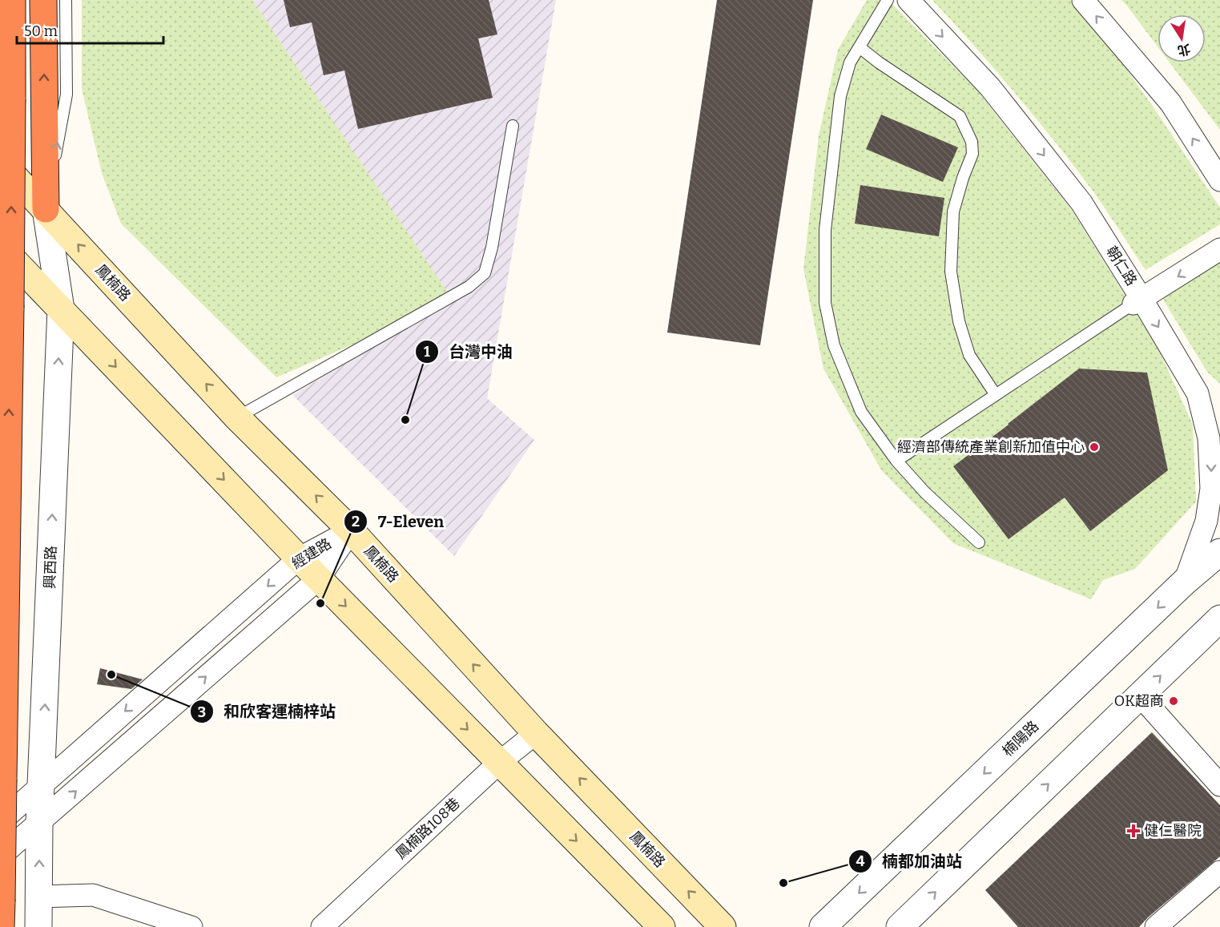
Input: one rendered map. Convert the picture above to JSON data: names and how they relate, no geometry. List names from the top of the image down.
{
  "streets": {
    "main road": ["鳳楠路"],
    "street": [
      "朝仁路",
      "經建路",
      "興西路",
      "楠陽路",
      "鳳楠路108巷"
    ]
  },
  "crossings": [
    ["朝仁路", "楠陽路"],
    ["鳳楠路", "經建路"],
    ["鳳楠路", "興西路"],
    ["鳳楠路", "鳳楠路108巷"],
    ["經建路", "興西路"]
  ],
  "one_way": ["興西路"],
  "places": {
    "other": [
      "台灣中油",
      "經濟部傳統產業創新加值中心",
      "7-Eleven",
      "和欣客運楠梓站",
      "OK超商",
      "楠都加油站"
    ],
    "health": ["健仁醫院"]
  },
  "scale_bar": "50 m",
  "north": "bottom"
}
